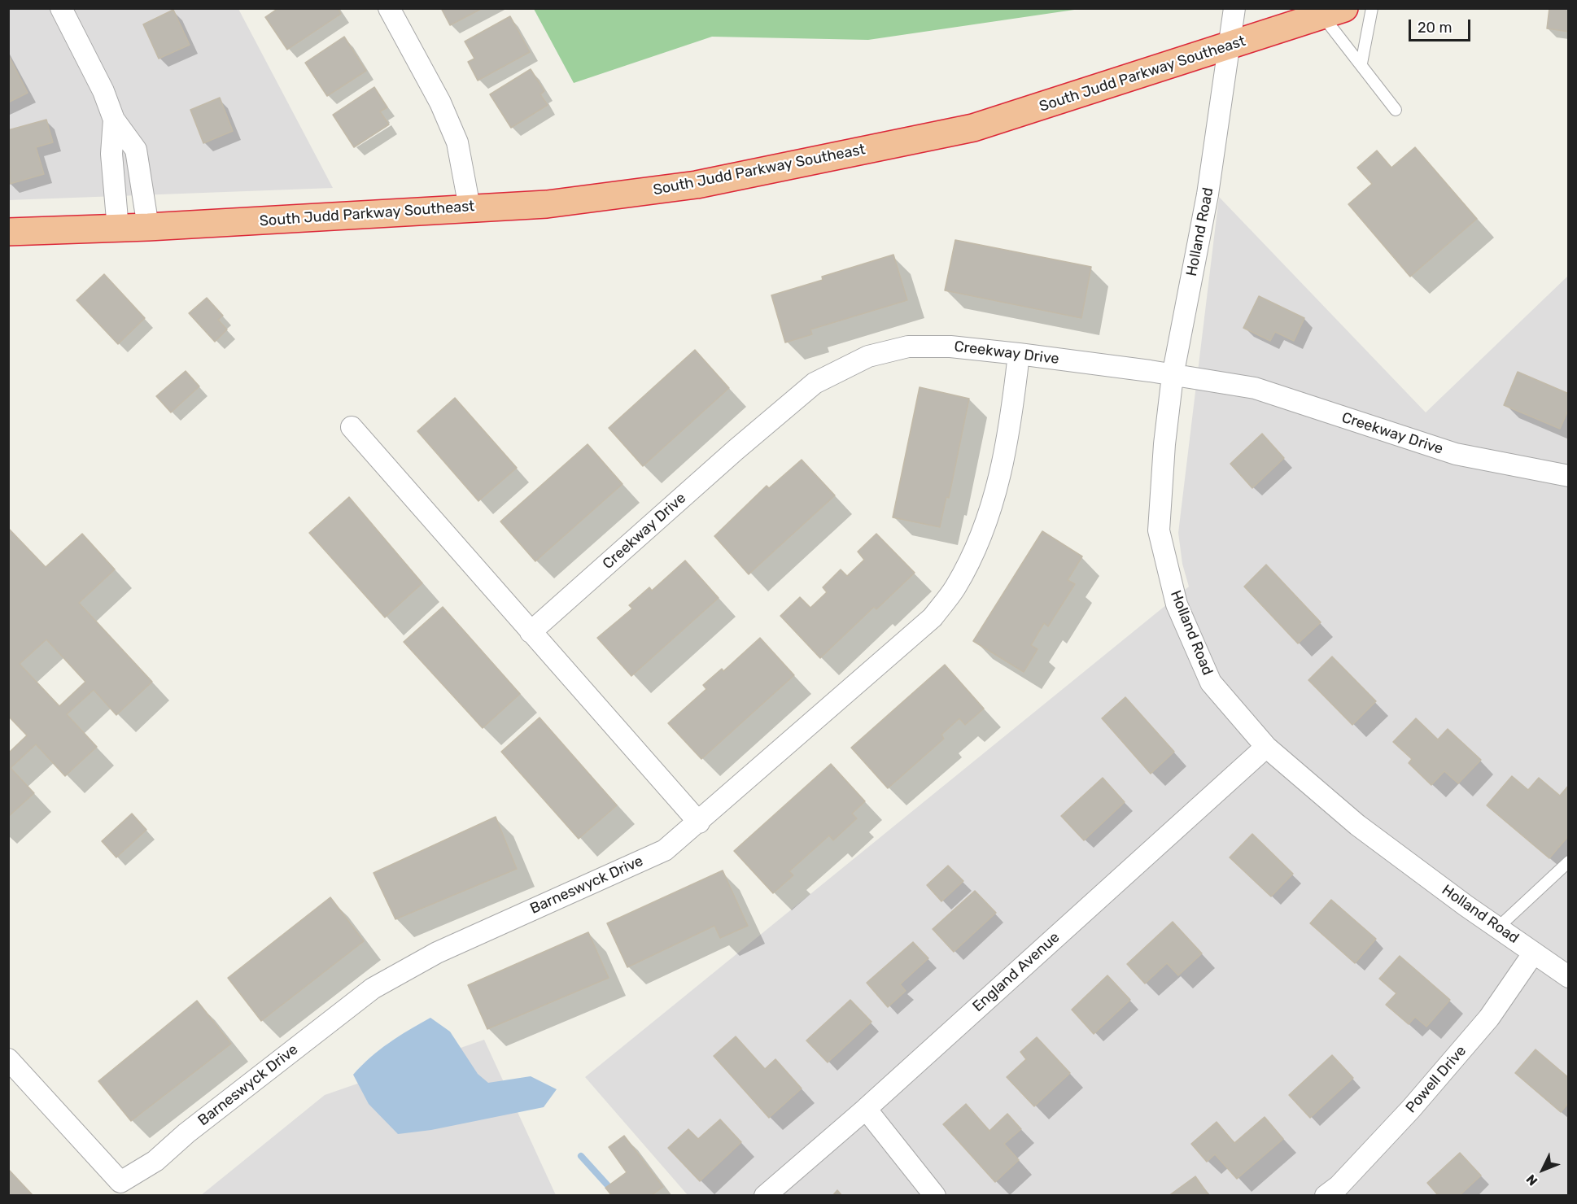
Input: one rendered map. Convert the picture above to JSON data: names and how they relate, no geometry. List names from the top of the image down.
{
  "streets": {
    "highway": ["South Judd Parkway Southeast"],
    "street": [
      "Holland Road",
      "Creekway Drive",
      "Barneswyck Drive",
      "England Avenue",
      "Powell Drive"
    ]
  },
  "crossings": [
    ["South Judd Parkway Southeast", "Holland Road"],
    ["Holland Road", "Creekway Drive"],
    ["Holland Road", "England Avenue"],
    ["Holland Road", "Powell Drive"],
    ["Creekway Drive", "Barneswyck Drive"]
  ],
  "scale_bar": "20 m",
  "north": "bottom left"
}
